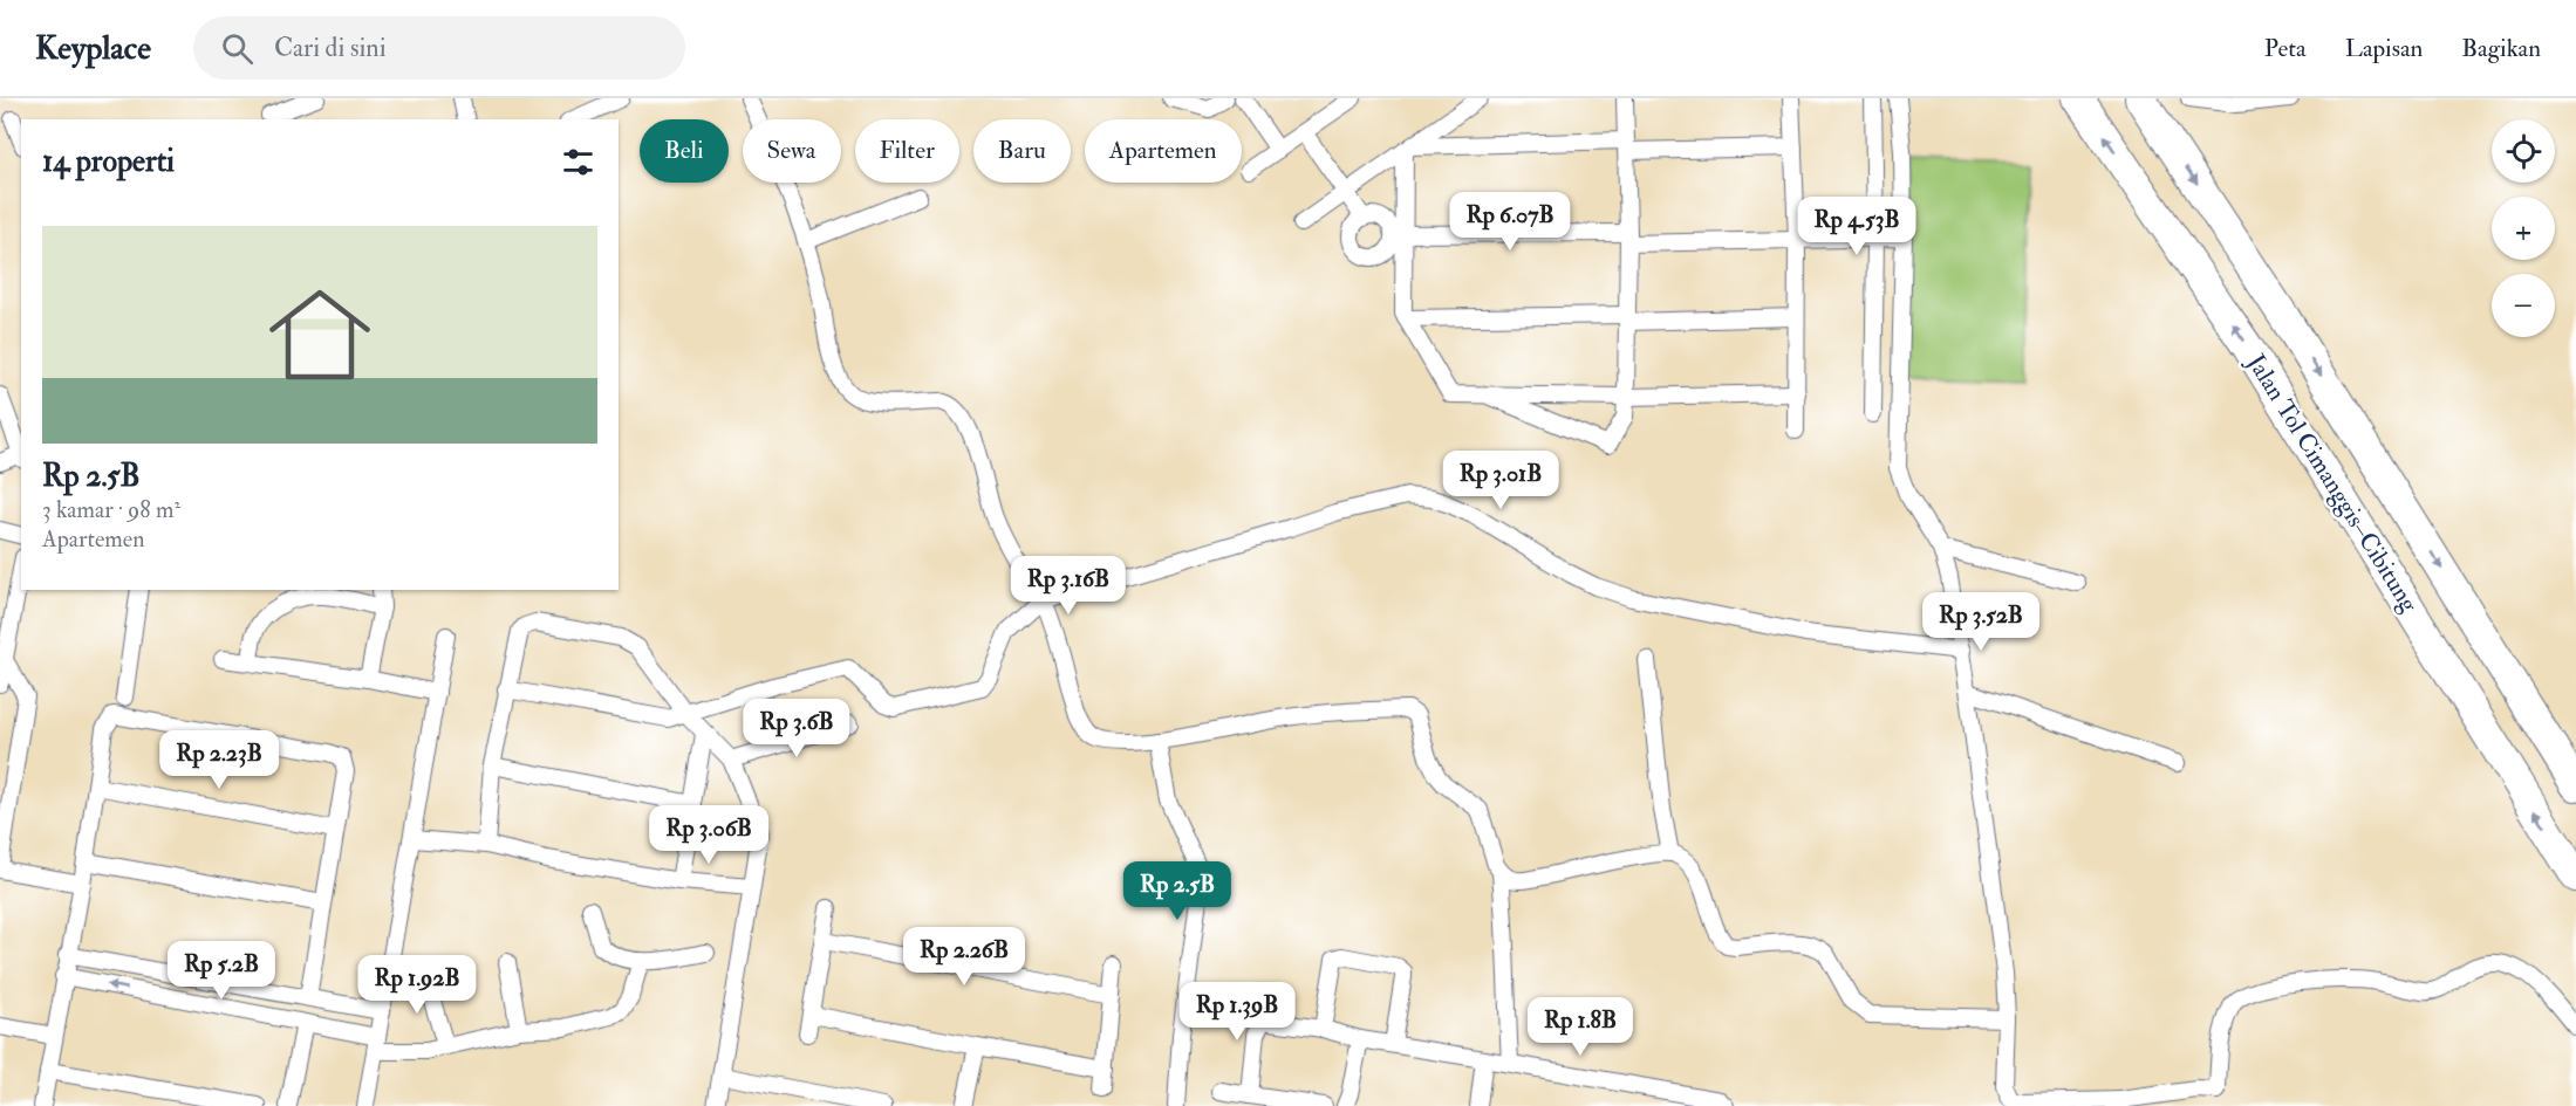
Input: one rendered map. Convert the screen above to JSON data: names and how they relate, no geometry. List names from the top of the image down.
{
  "streets": {
    "highway": ["Jalan Tol Cimanggis–Cibitung"]
  },
  "page": {
    "header": "Keyplace",
    "search": "Cari di sini",
    "nav": ["Peta", "Lapisan", "Bagikan"],
    "map_buttons": ["+", "−"],
    "chip": [
      "Beli",
      "Sewa",
      "Filter",
      "Baru",
      "Apartemen"
    ],
    "heading": "14 properti",
    "price": [
      "Rp 6.07B",
      "Rp 4.53B",
      "Rp 3.01B",
      "Rp 3.16B",
      "Rp 3.52B",
      "Rp 3.6B",
      "Rp 2.23B",
      "Rp 3.06B",
      "Rp 2.5B",
      "Rp 2.26B",
      "Rp 5.2B",
      "Rp 1.92B",
      "Rp 1.39B",
      "Rp 1.8B"
    ],
    "list": [
      {
        "name": "Rp 2.5B",
        "note": "3 kamar · 98 m² · Apartemen"
      }
    ]
  }
}
